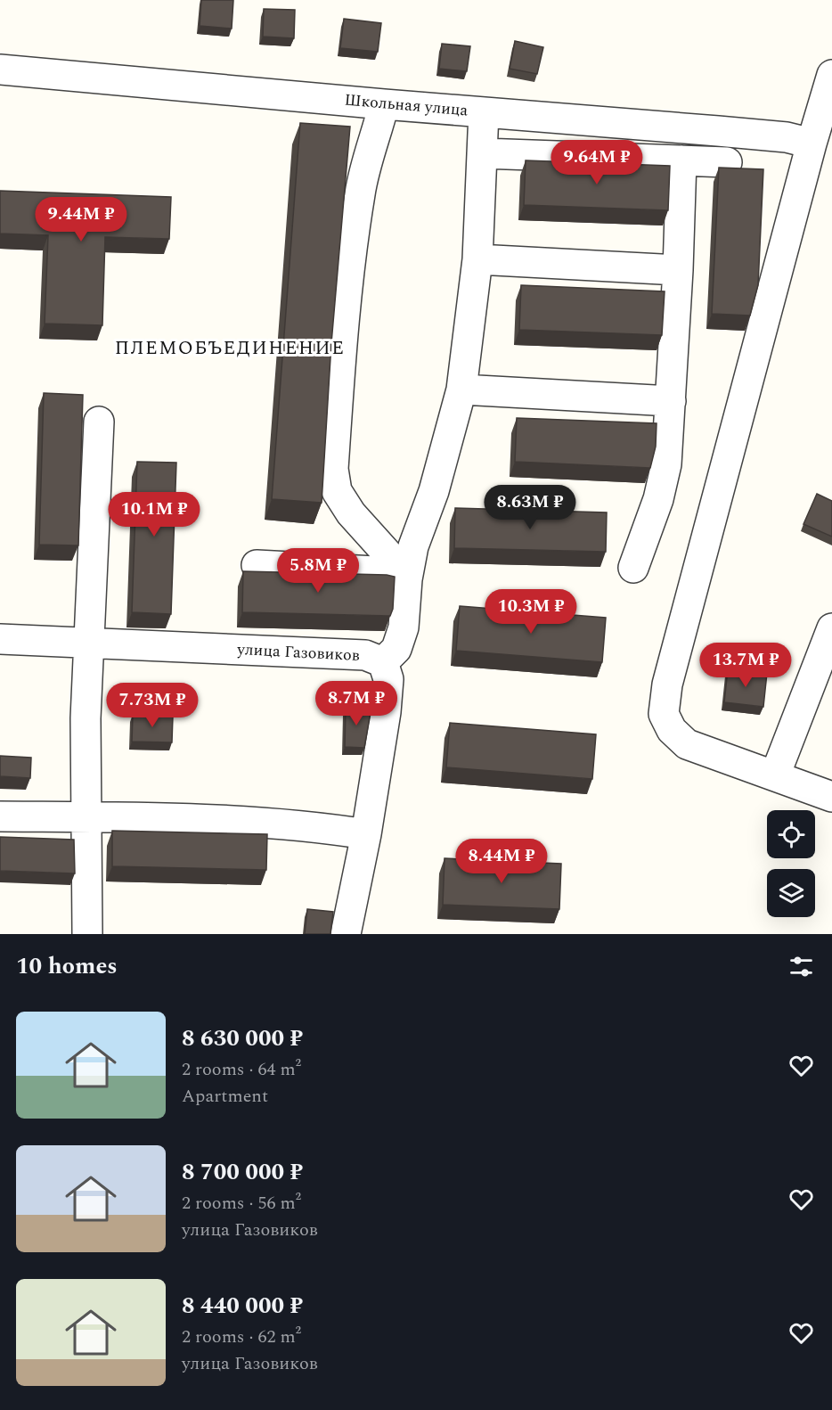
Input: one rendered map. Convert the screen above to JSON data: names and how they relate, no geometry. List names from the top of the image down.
{
  "streets": {
    "street": ["Школьная улица", "улица Газовиков"]
  },
  "districts": ["ПЛЕМОБЪЕДИНЕНИЕ"],
  "page": {
    "price": [
      "9.64M ₽",
      "9.44M ₽",
      "8.63M ₽",
      "10.1M ₽",
      "5.8M ₽",
      "10.3M ₽",
      "13.7M ₽",
      "8.7M ₽",
      "7.73M ₽",
      "8.44M ₽"
    ],
    "heading": "10 homes",
    "list": [
      {
        "name": "8 630 000 ₽",
        "note": "2 rooms · 64 m² · Apartment"
      },
      {
        "name": "8 700 000 ₽",
        "note": "2 rooms · 56 m² · улица Газовиков"
      },
      {
        "name": "8 440 000 ₽",
        "note": "2 rooms · 62 m² · улица Газовиков"
      }
    ]
  }
}
